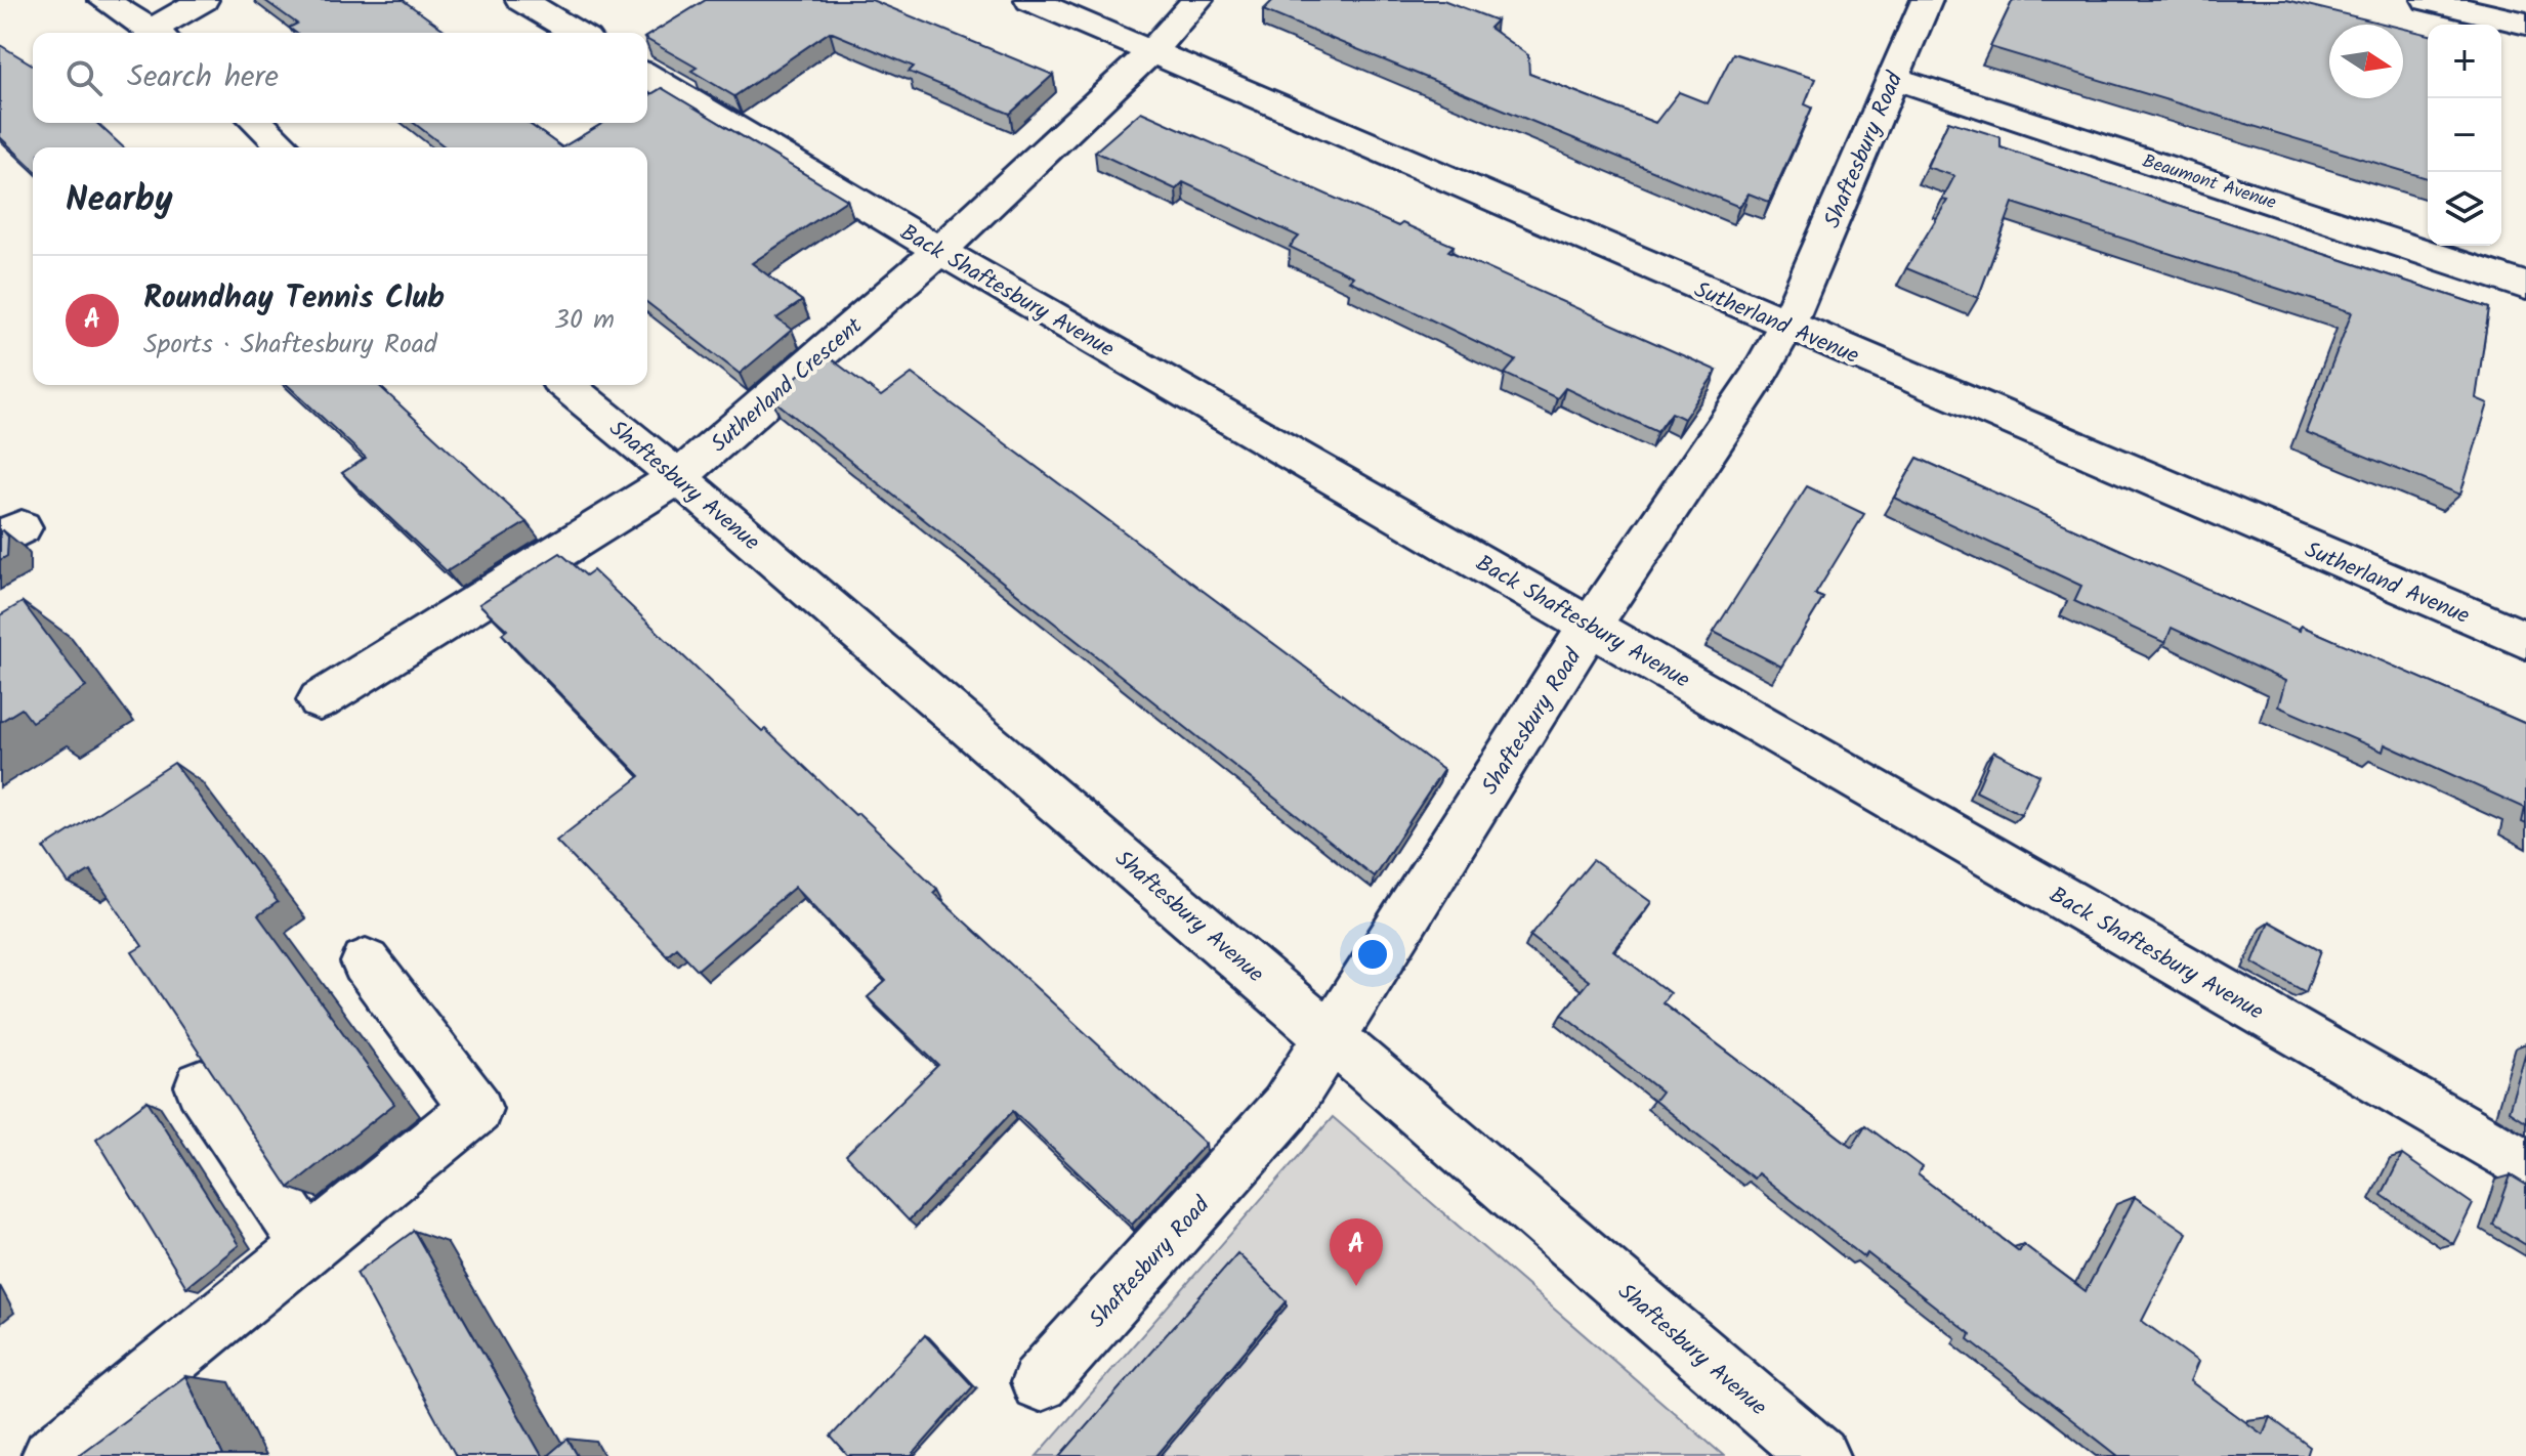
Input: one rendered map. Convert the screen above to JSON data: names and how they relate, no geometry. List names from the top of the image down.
{
  "streets": {
    "street": [
      "Shaftesbury Road",
      "Beaumont Avenue",
      "Back Shaftesbury Avenue",
      "Sutherland Avenue",
      "Sutherland Crescent",
      "Shaftesbury Avenue"
    ]
  },
  "crossings": [
    ["Shaftesbury Road", "Beaumont Avenue"],
    ["Shaftesbury Road", "Back Shaftesbury Avenue"],
    ["Shaftesbury Road", "Sutherland Avenue"],
    ["Shaftesbury Road", "Shaftesbury Avenue"],
    ["Back Shaftesbury Avenue", "Sutherland Crescent"],
    ["Sutherland Avenue", "Sutherland Crescent"],
    ["Sutherland Crescent", "Shaftesbury Avenue"]
  ],
  "north": "right",
  "page": {
    "map_buttons": ["+", "−"],
    "search": "Search here",
    "heading": "Nearby",
    "list": [
      {
        "mark": "A",
        "name": "Roundhay Tennis Club",
        "note": "Sports · Shaftesbury Road",
        "value": "30 m"
      }
    ],
    "pins": "A"
  }
}
